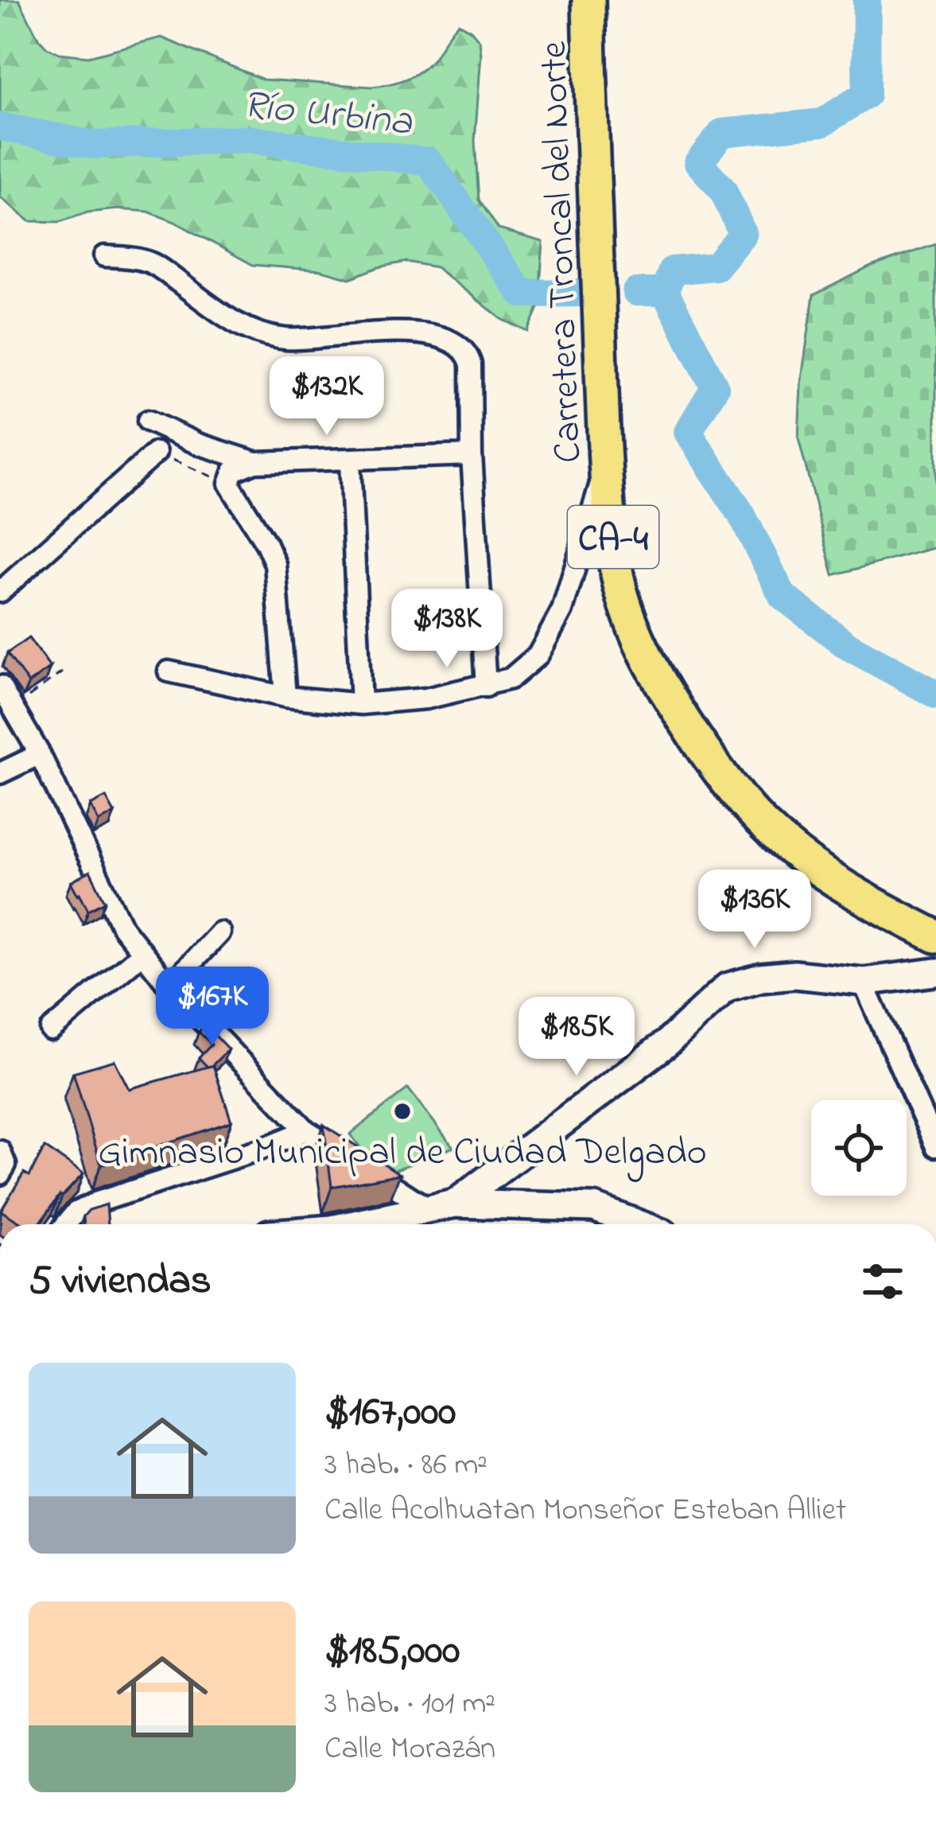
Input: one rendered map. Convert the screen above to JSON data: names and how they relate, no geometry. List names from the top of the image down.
{
  "streets": {
    "main road": ["Carretera Troncal del Norte", "CA-4"]
  },
  "water": ["Río Urbina"],
  "places": ["Gimnasio Municipal de Ciudad Delgado"],
  "page": {
    "price": [
      "$132K",
      "$138K",
      "$136K",
      "$167K",
      "$185K"
    ],
    "heading": "5 viviendas",
    "list": [
      {
        "name": "$167,000",
        "note": "3 hab. · 86 m² · Calle Acolhuatan Monseñor Esteban Alliet"
      },
      {
        "name": "$185,000",
        "note": "3 hab. · 101 m² · Calle Morazán"
      }
    ]
  }
}
